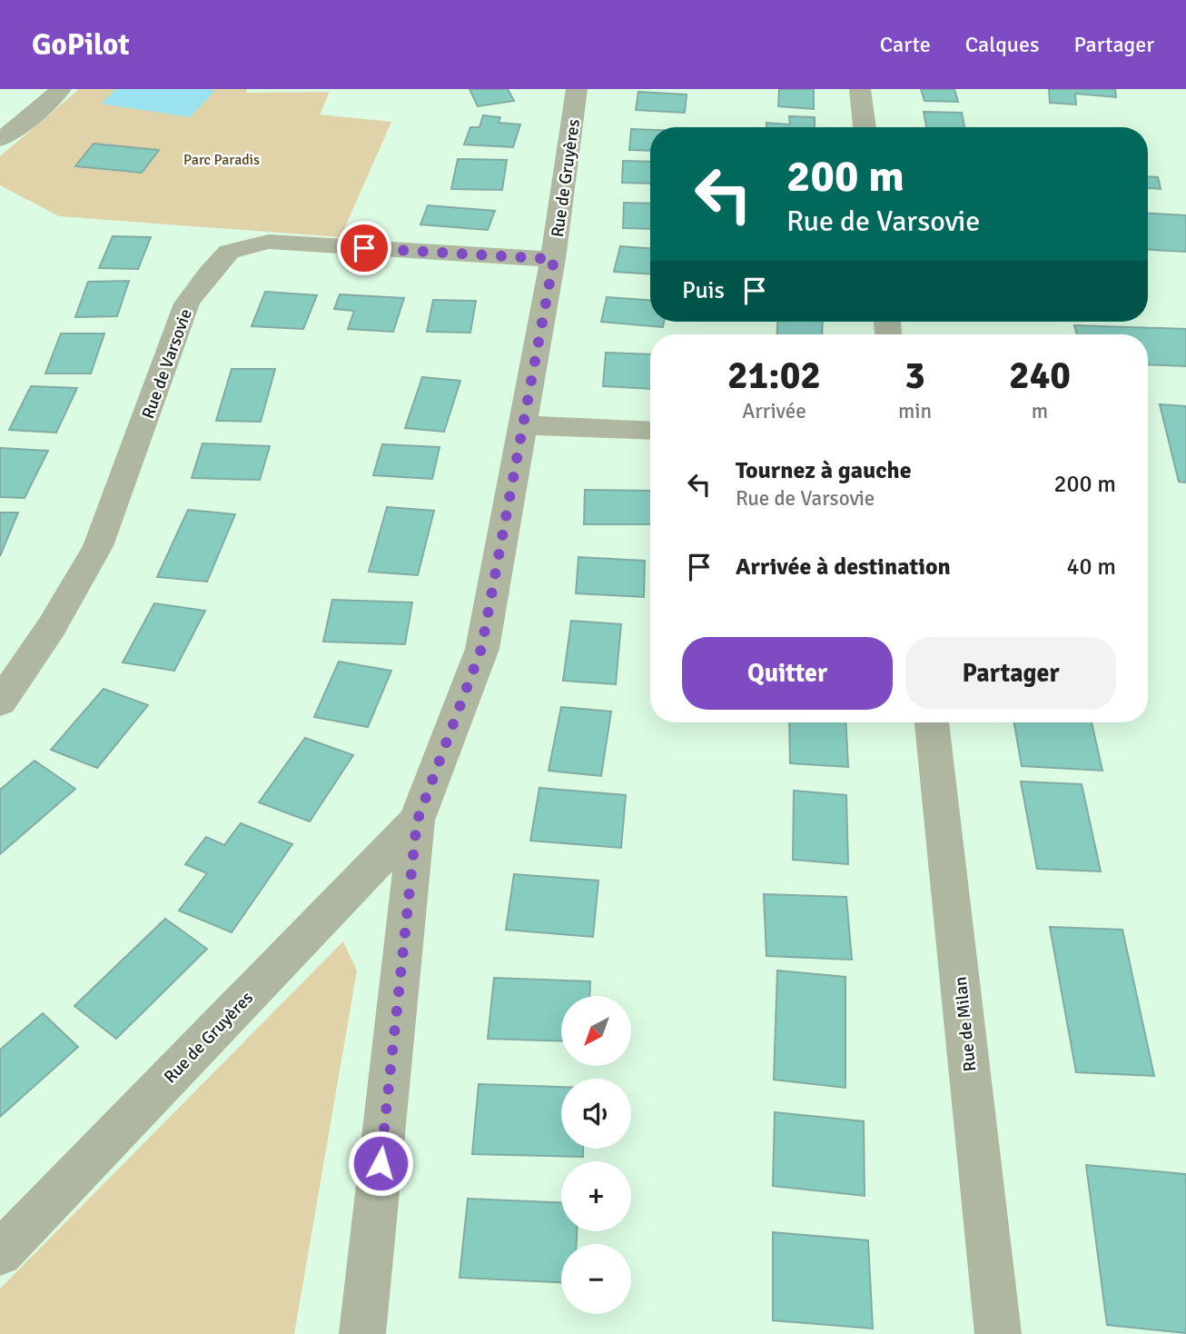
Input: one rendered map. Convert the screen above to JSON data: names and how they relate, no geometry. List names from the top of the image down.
{
  "streets": {
    "street": ["Rue de Gruyères", "Rue de Varsovie", "Rue de Milan"]
  },
  "crossings": [
    ["Rue de Gruyères", "Rue de Varsovie"]
  ],
  "parks": ["Parc Paradis"],
  "north": "bottom left",
  "page": {
    "header": "GoPilot",
    "nav": ["Carte", "Calques", "Partager"],
    "turn": ["200 m", "Rue de Varsovie"],
    "then": "Puis",
    "eta": [
      "21:02",
      "Arrivée",
      "3",
      "min",
      "240",
      "m"
    ],
    "list": [
      {
        "name": "Tournez à gauche",
        "note": "Rue de Varsovie",
        "value": "200 m"
      },
      {
        "name": "Arrivée à destination",
        "value": "40 m"
      }
    ],
    "buttons": ["Quitter", "Partager"],
    "map_buttons": ["+", "−"]
  }
}
